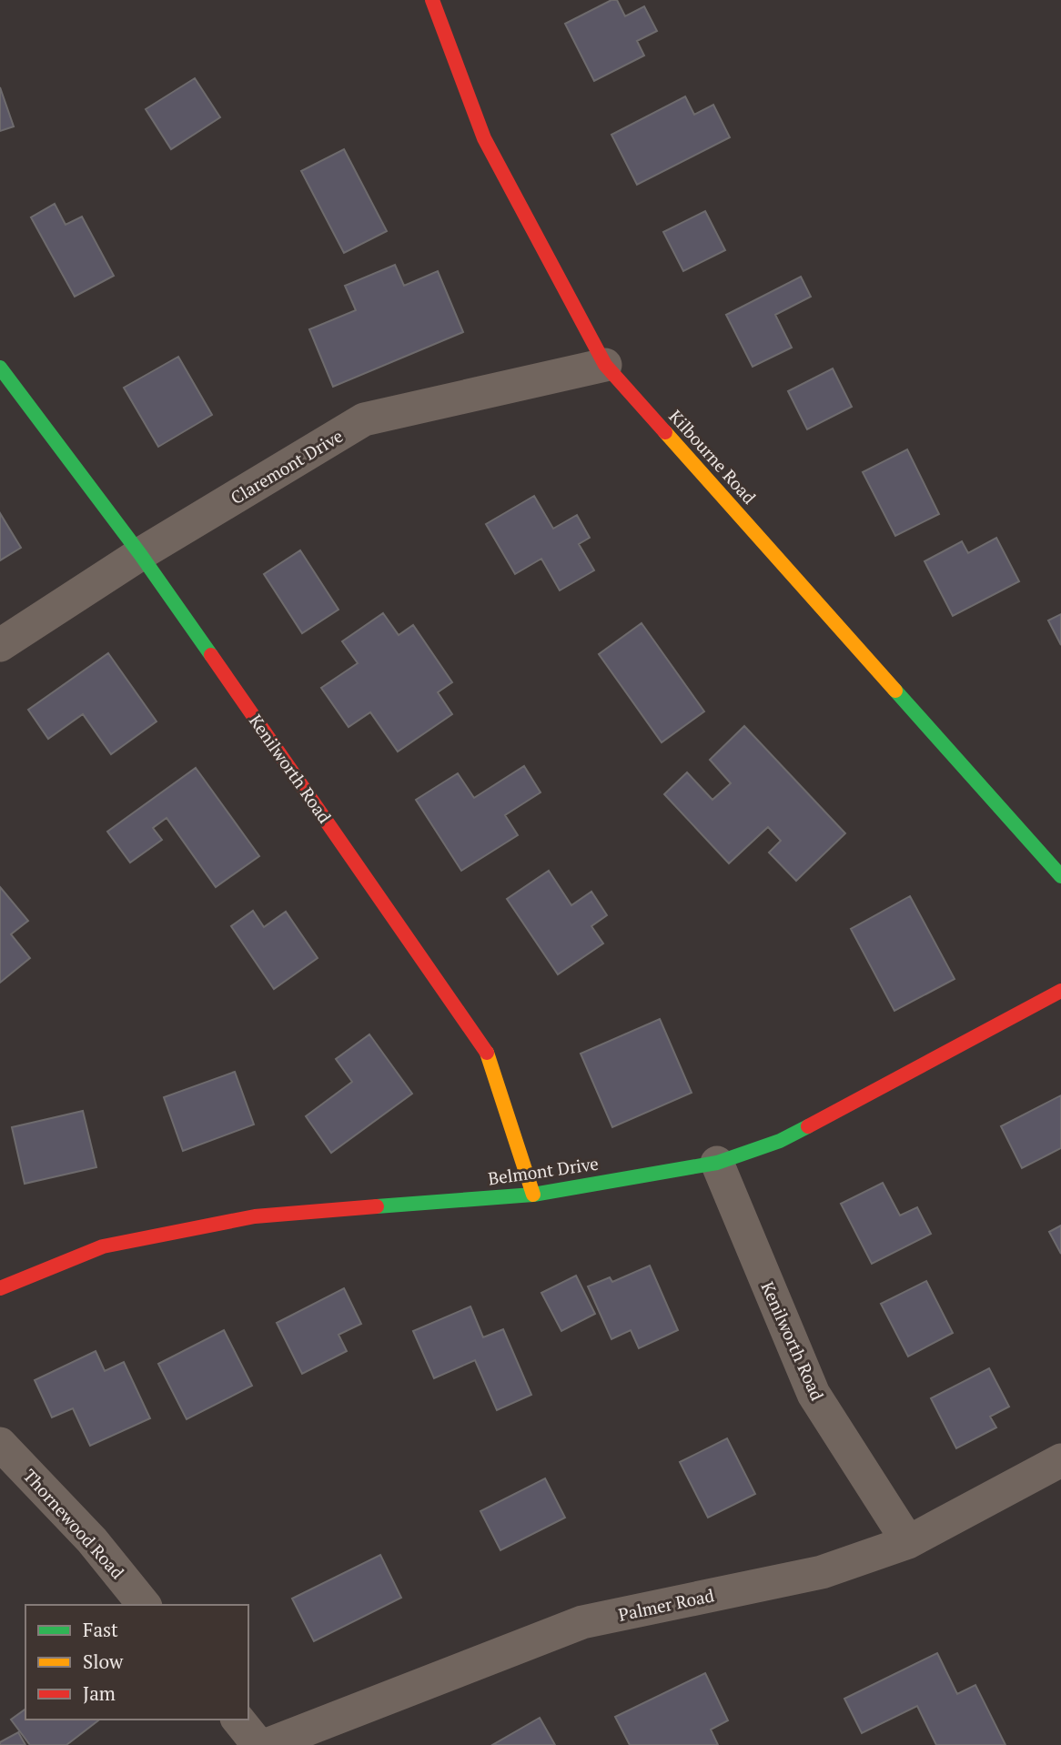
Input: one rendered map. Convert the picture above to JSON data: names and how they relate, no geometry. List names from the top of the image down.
{
  "streets": {
    "street": [
      "Kilbourne Road",
      "Claremont Drive",
      "Kenilworth Road",
      "Belmont Drive",
      "Thornewood Road",
      "Palmer Road"
    ]
  },
  "crossings": [
    ["Kilbourne Road", "Claremont Drive"],
    ["Claremont Drive", "Kenilworth Road"],
    ["Kenilworth Road", "Belmont Drive"],
    ["Kenilworth Road", "Palmer Road"]
  ],
  "legend": ["Fast", "Slow", "Jam"]
}
